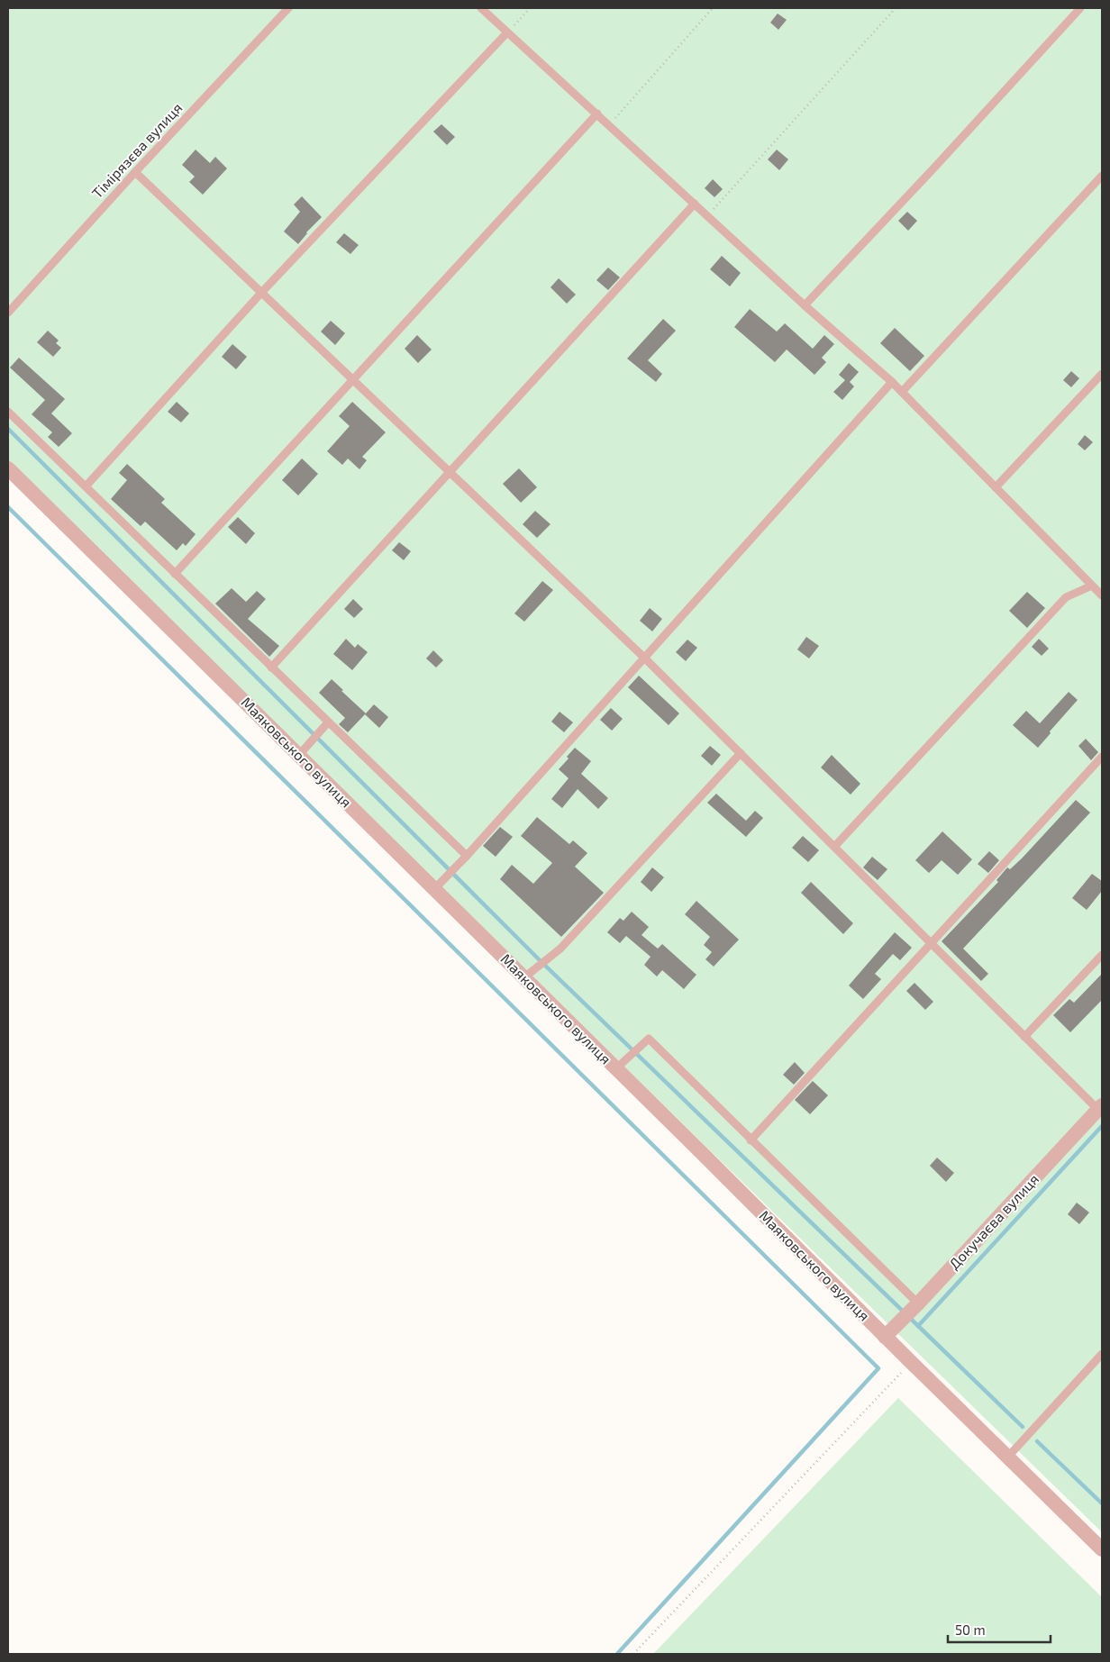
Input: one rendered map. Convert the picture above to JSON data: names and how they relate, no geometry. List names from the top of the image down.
{
  "streets": {
    "street": ["Маяковського вулиця", "Докучаєва вулиця"],
    "lane": ["Тімірязєва вулиця"]
  },
  "crossings": [
    ["Маяковського вулиця", "Докучаєва вулиця"]
  ],
  "scale_bar": "50 m"
}
